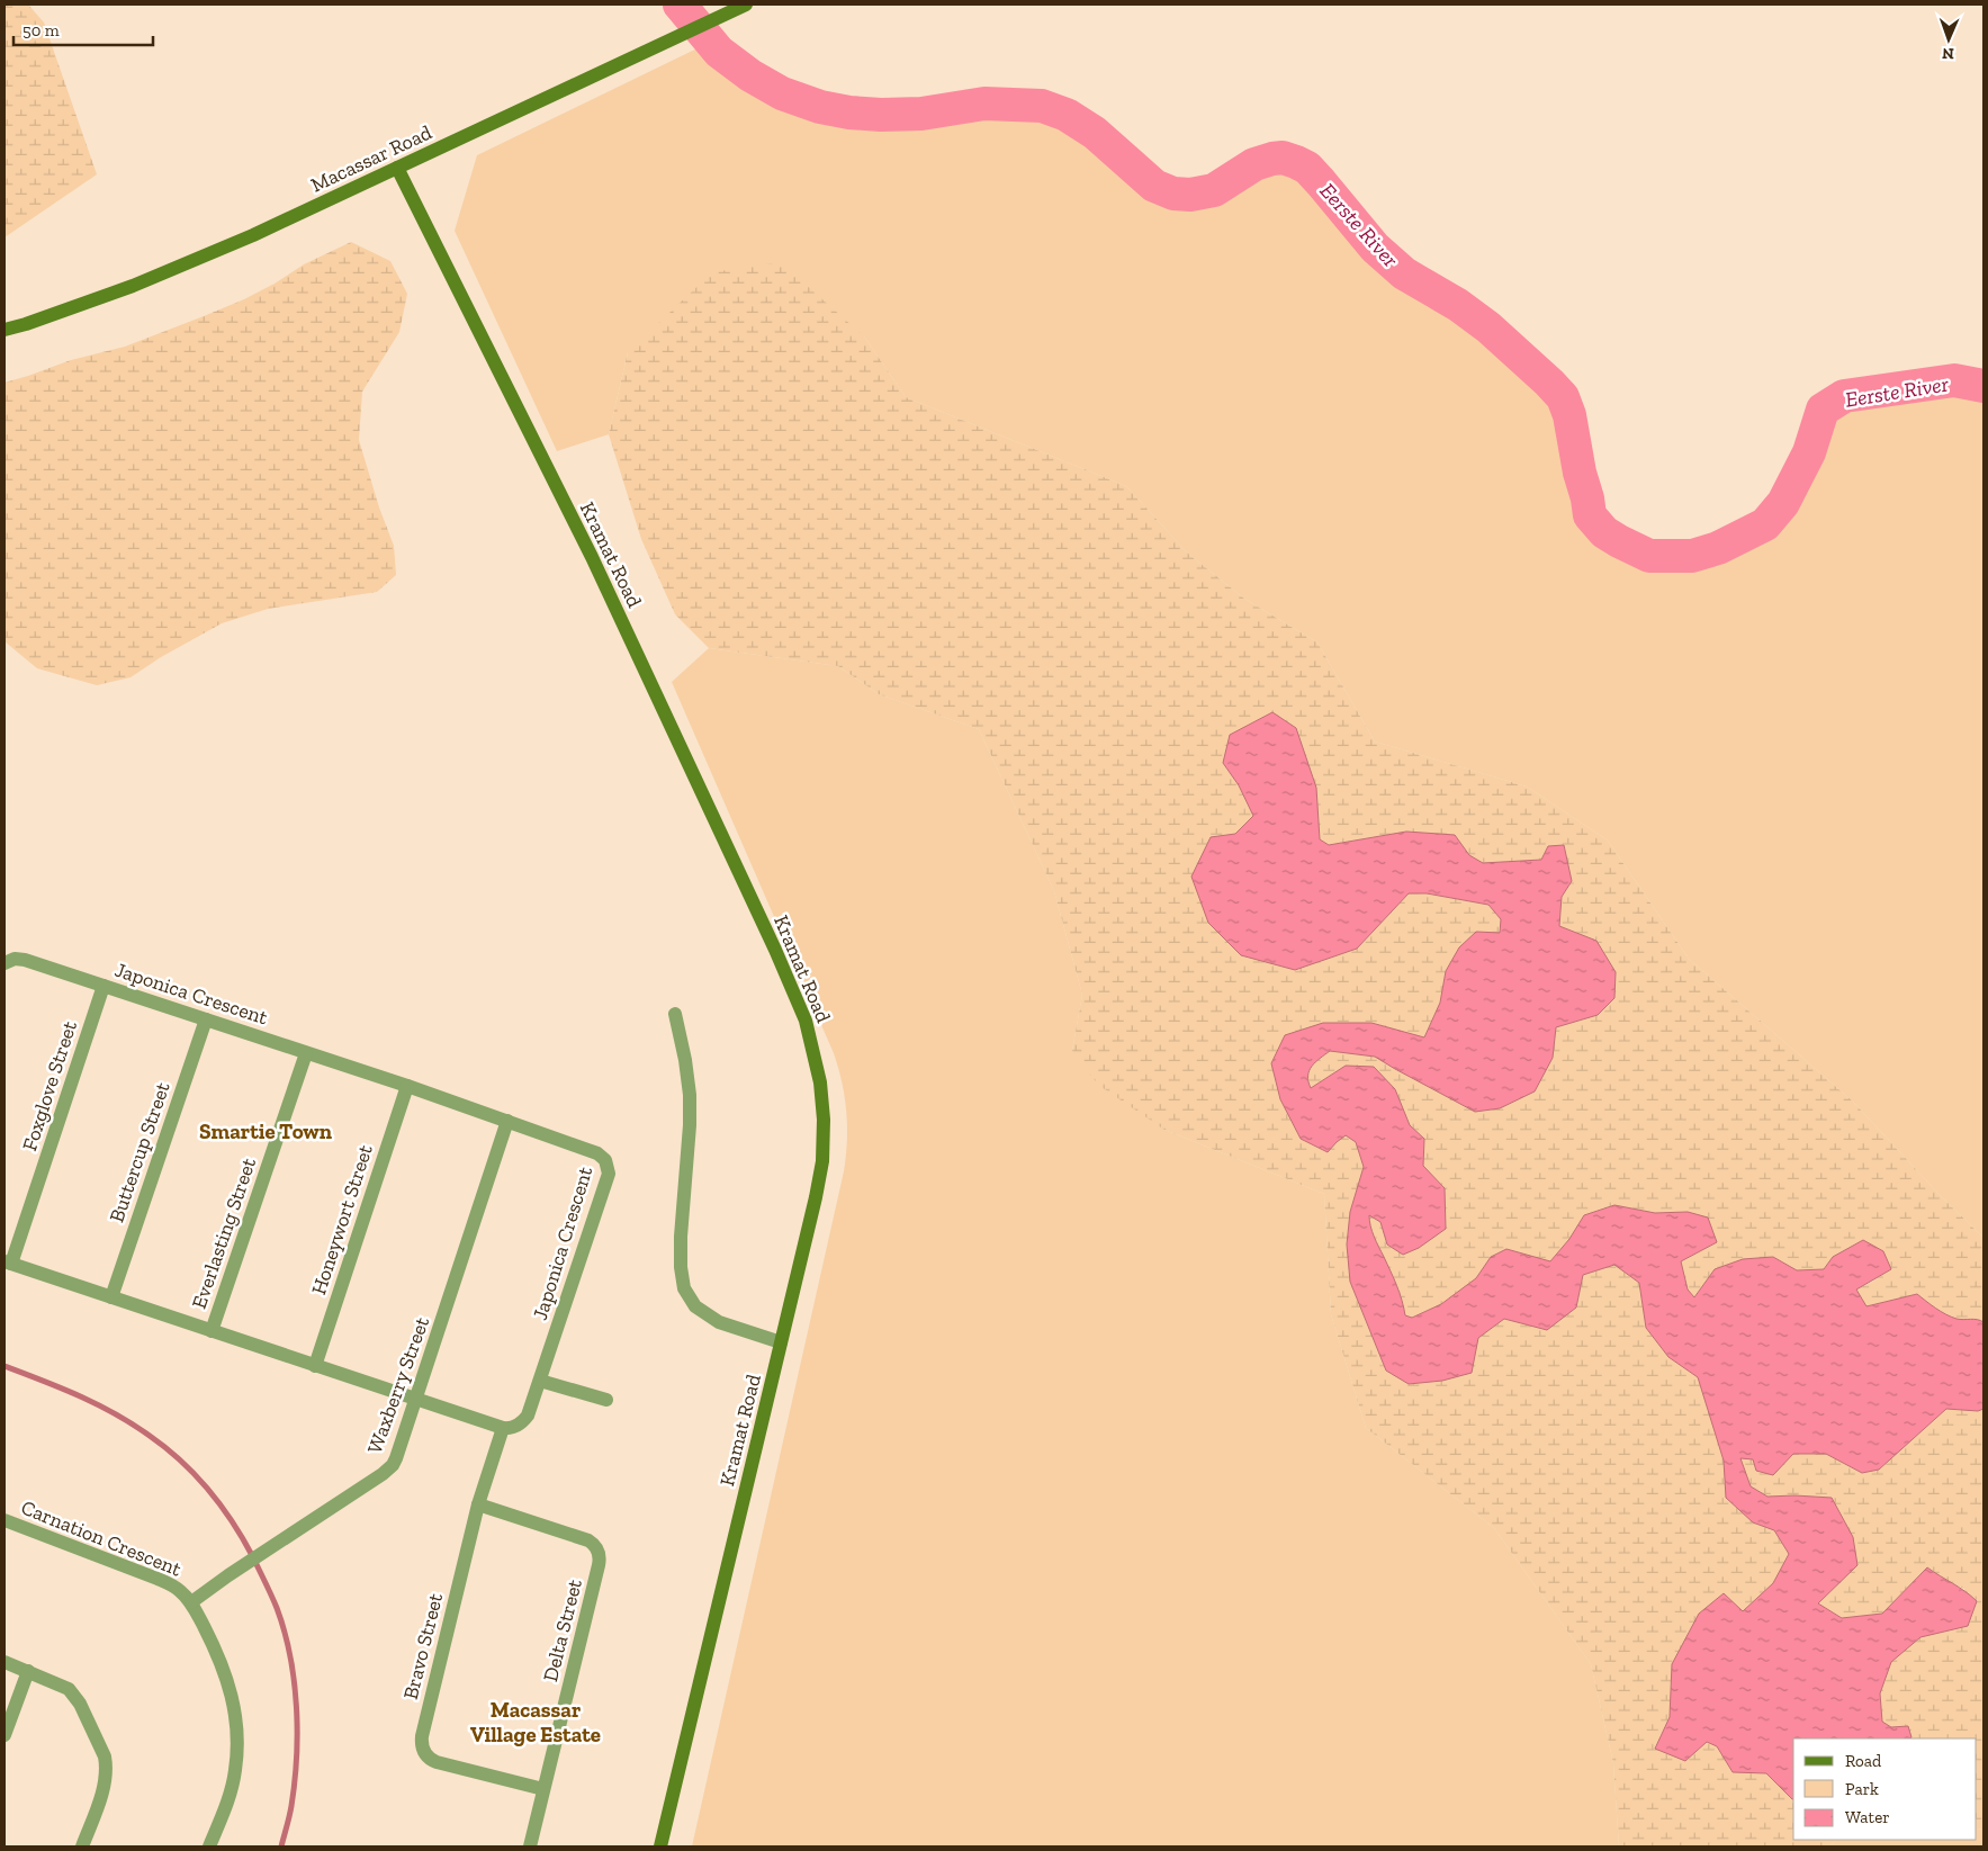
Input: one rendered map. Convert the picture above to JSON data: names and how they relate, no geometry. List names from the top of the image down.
{
  "streets": {
    "street": [
      "Macassar Road",
      "Kramat Road",
      "Japonica Crescent",
      "Foxglove Street",
      "Buttercup Street",
      "Honeywort Street",
      "Everlasting Street",
      "Waxberry Street",
      "Carnation Crescent",
      "Delta Street",
      "Bravo Street"
    ]
  },
  "crossings": [
    ["Macassar Road", "Kramat Road"],
    ["Japonica Crescent", "Foxglove Street"],
    ["Japonica Crescent", "Buttercup Street"],
    ["Japonica Crescent", "Honeywort Street"],
    ["Japonica Crescent", "Everlasting Street"],
    ["Japonica Crescent", "Waxberry Street"],
    ["Japonica Crescent", "Bravo Street"],
    ["Waxberry Street", "Carnation Crescent"],
    ["Delta Street", "Bravo Street"]
  ],
  "districts": ["Smartie Town", "Macassar Village Estate"],
  "water": ["Eerste River"],
  "legend": ["Road", "Park", "Water"],
  "scale_bar": "50 m",
  "north": "bottom"
}
